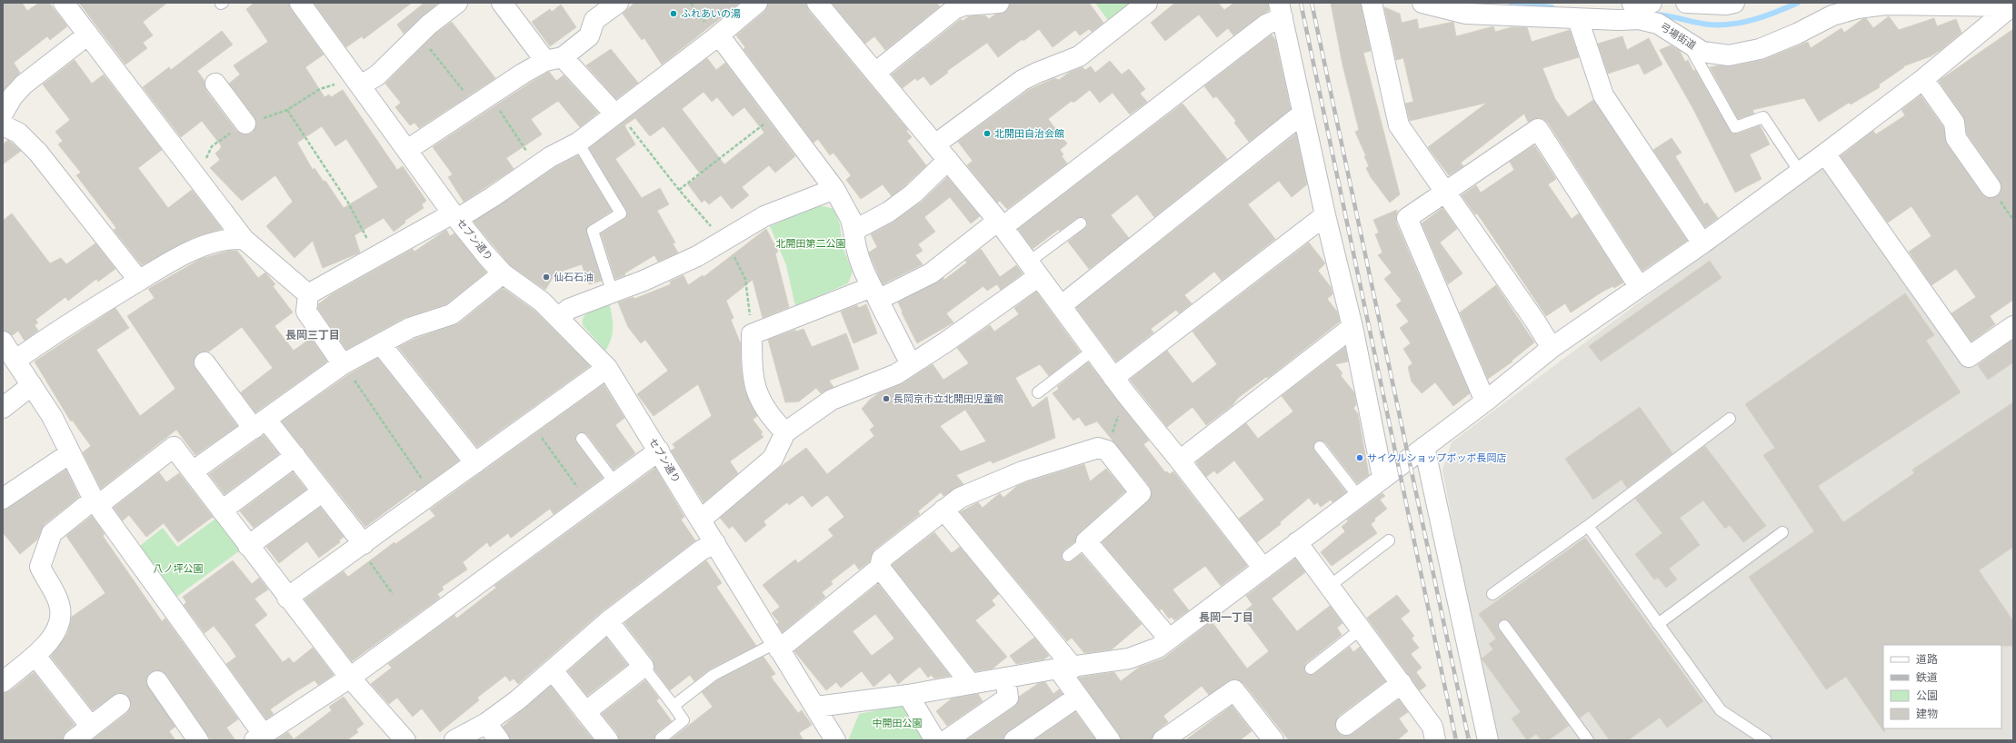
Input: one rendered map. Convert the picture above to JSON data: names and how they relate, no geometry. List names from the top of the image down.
{
  "streets": {
    "street": ["弓場街道", "セブン通り"]
  },
  "districts": ["長岡三丁目", "長岡一丁目"],
  "parks": ["北開田第二公園", "八ノ坪公園", "中開田公園"],
  "places": [
    "ふれあいの湯",
    "北開田自治会館",
    "仙石石油",
    "長岡京市立北開田児童館",
    "サイクルショップポッポ長岡店"
  ],
  "legend": [
    "道路",
    "鉄道",
    "公園",
    "建物"
  ]
}
